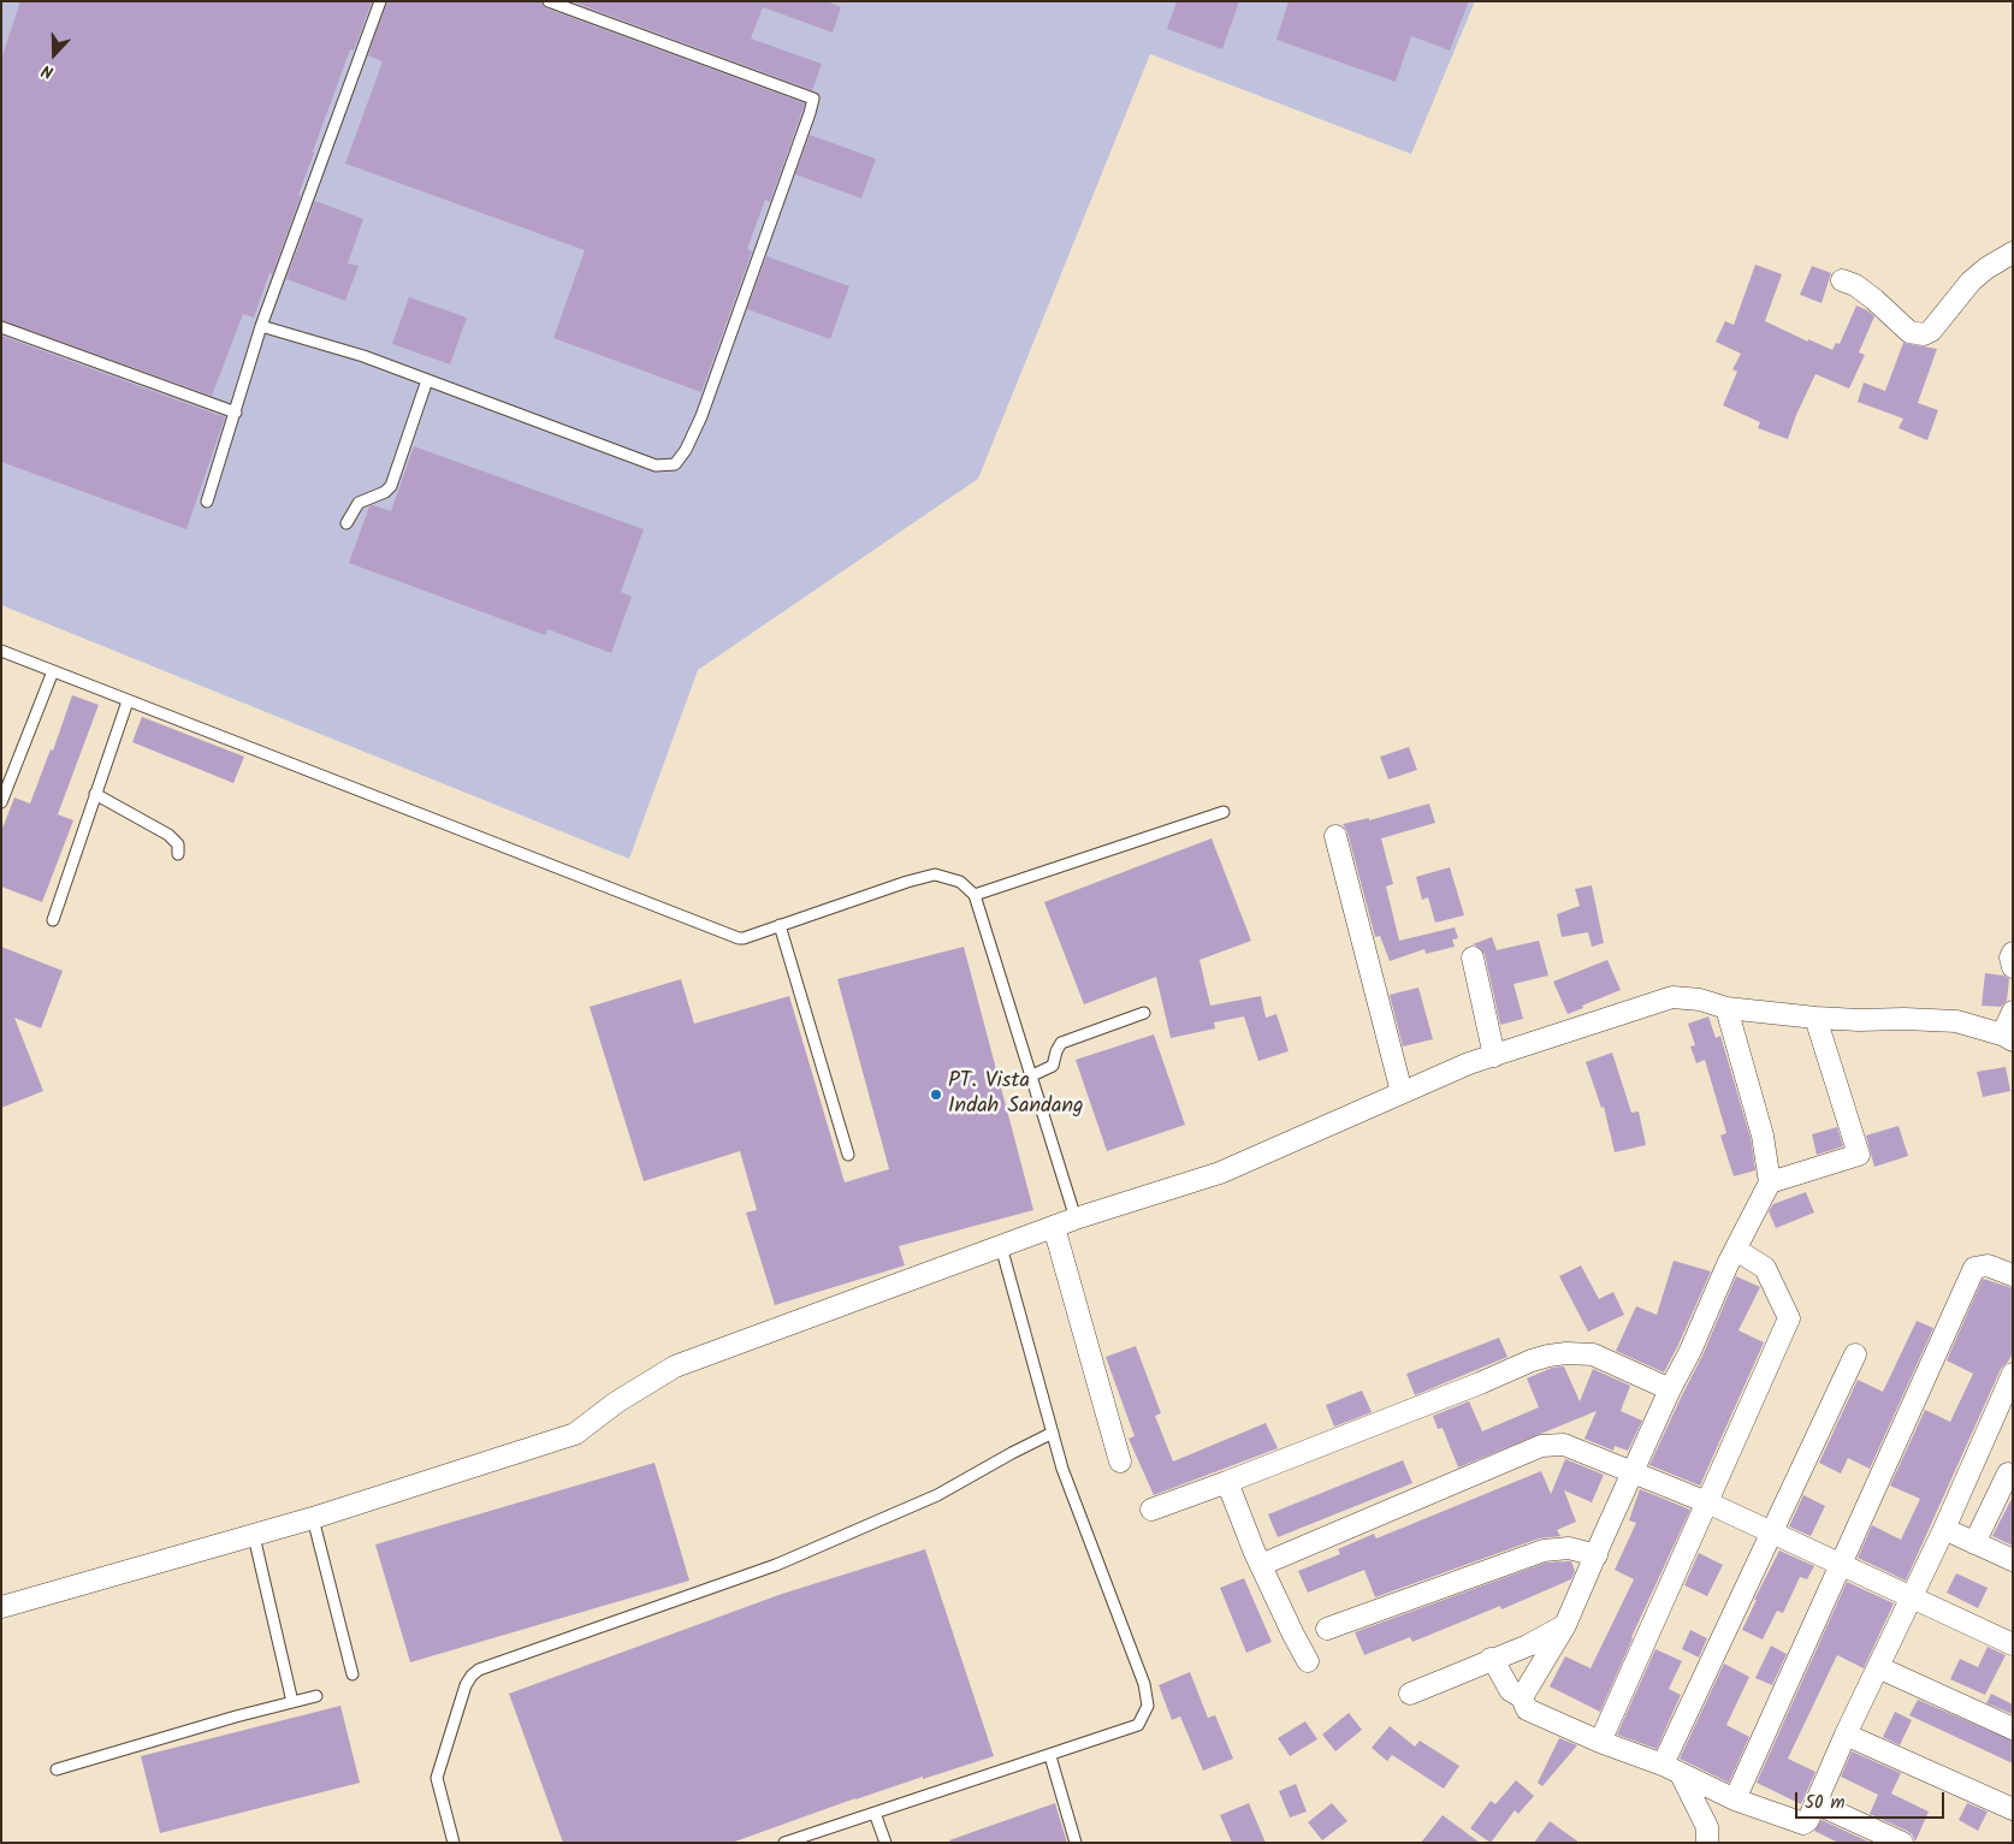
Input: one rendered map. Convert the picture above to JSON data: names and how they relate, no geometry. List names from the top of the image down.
{
  "places": ["PT. Vista Indah Sandang"],
  "scale_bar": "50 m",
  "north": "bottom"
}
